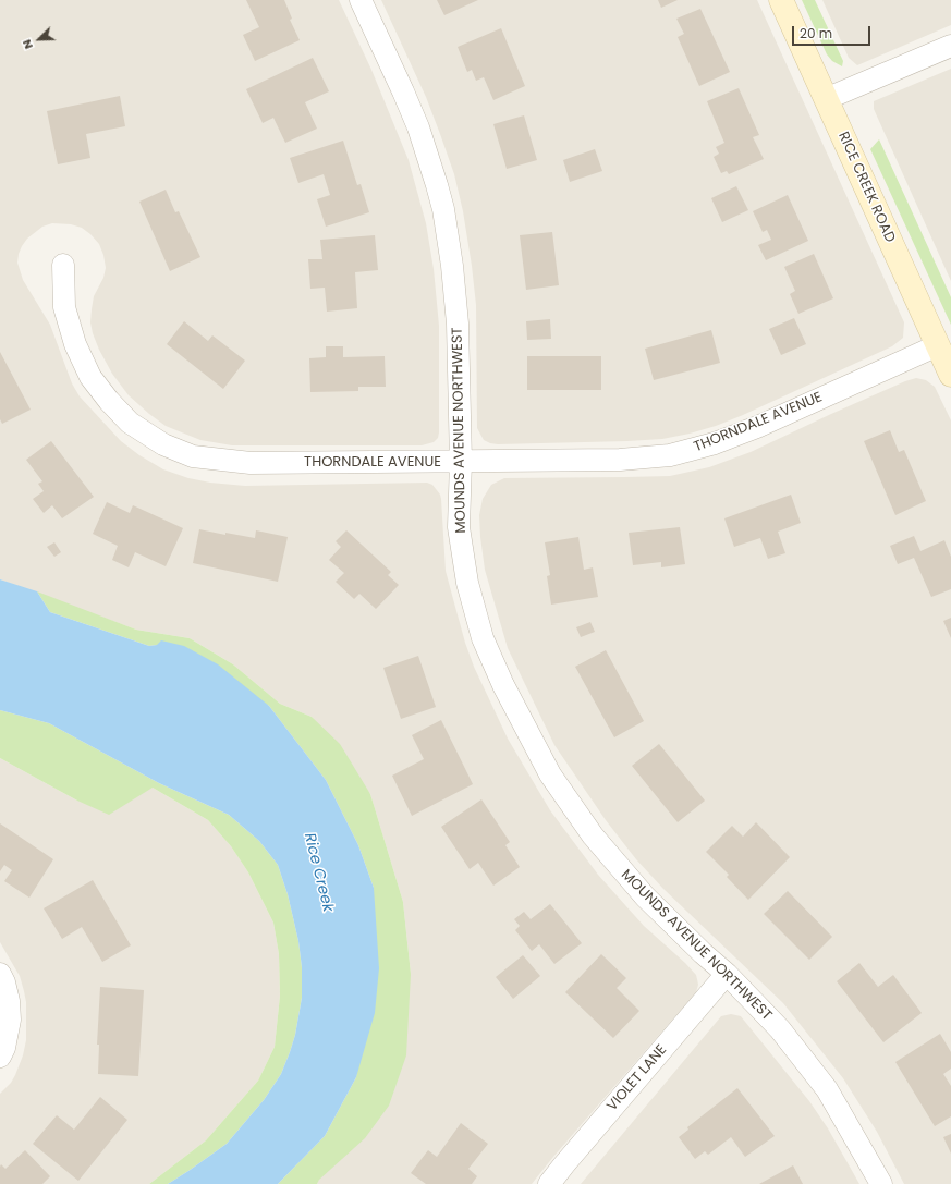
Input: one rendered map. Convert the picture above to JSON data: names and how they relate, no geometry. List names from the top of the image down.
{
  "streets": {
    "street": [
      "RICE CREEK ROAD",
      "THORNDALE AVENUE",
      "MOUNDS AVENUE NORTHWEST",
      "VIOLET LANE"
    ]
  },
  "crossings": [
    ["RICE CREEK ROAD", "THORNDALE AVENUE"],
    ["THORNDALE AVENUE", "MOUNDS AVENUE NORTHWEST"],
    ["MOUNDS AVENUE NORTHWEST", "VIOLET LANE"]
  ],
  "water": ["Rice Creek"],
  "scale_bar": "20 m",
  "north": "bottom left"
}
